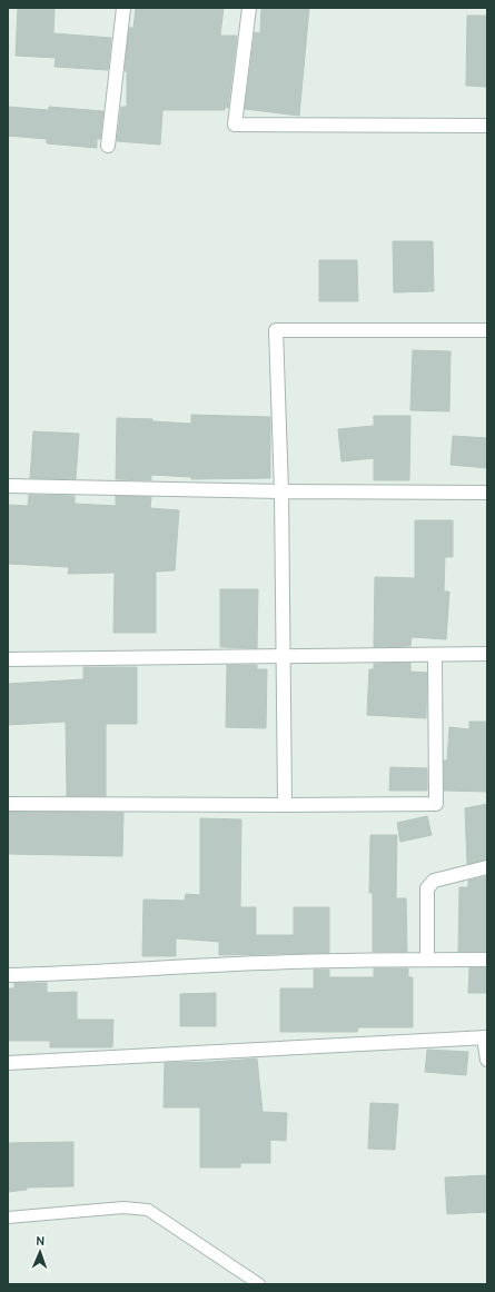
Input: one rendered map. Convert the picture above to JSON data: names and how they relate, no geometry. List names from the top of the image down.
{
  "north": "top"
}
